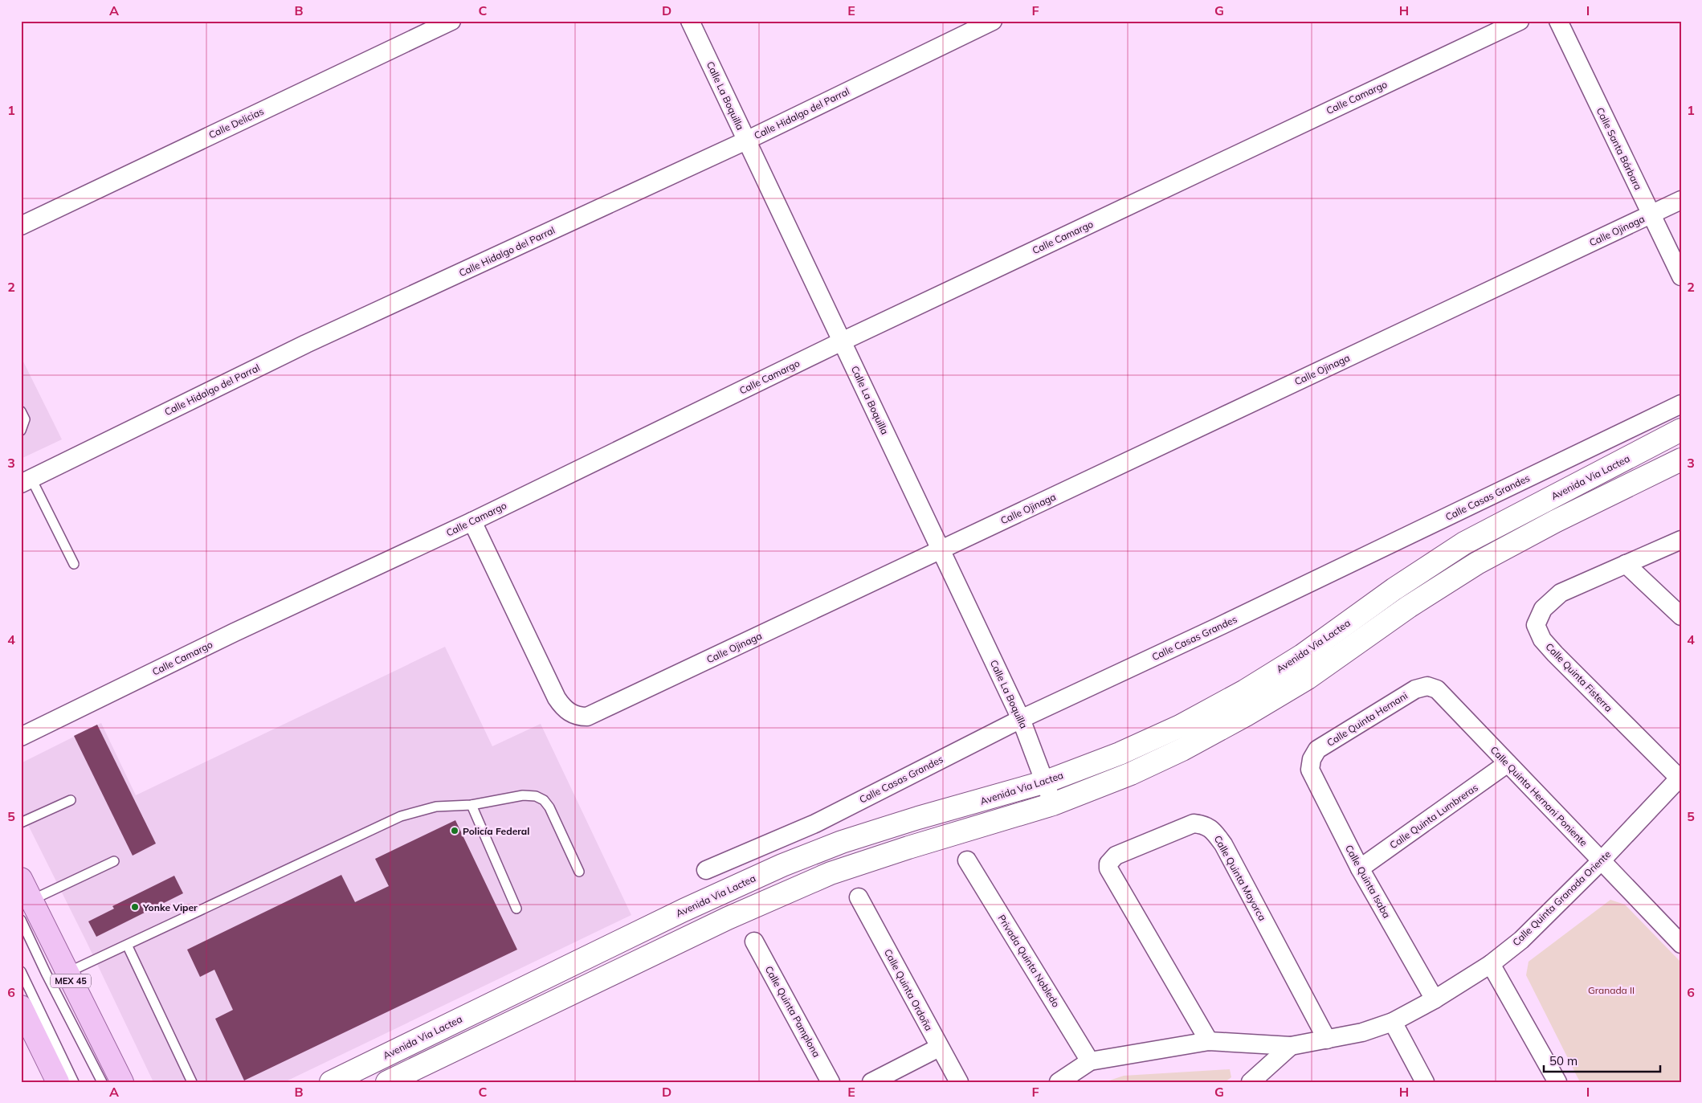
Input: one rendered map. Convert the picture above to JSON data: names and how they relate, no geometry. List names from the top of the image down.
{
  "streets": {
    "main road": ["Avenida Via Lactea", "MEX 45"],
    "street": [
      "Calle La Boquilla",
      "Calle Camargo",
      "Calle Hidalgo del Parral",
      "Calle Delicias",
      "Calle Santa Bárbara",
      "Calle Ojinaga",
      "Calle Casas Grandes",
      "Calle Quinta Fisterra",
      "Calle Quinta Hernani",
      "Calle Quinta Hernani Poniente",
      "Calle Quinta Lumbreras",
      "Calle Quinta Mayorca",
      "Calle Quinta Isaba",
      "Calle Quinta Granada Oriente",
      "Privada Quinta Nobledo",
      "Calle Quinta Ordoña",
      "Calle Quinta Pamplona"
    ]
  },
  "crossings": [
    ["Calle La Boquilla", "Calle Camargo"],
    ["Calle La Boquilla", "Calle Hidalgo del Parral"],
    ["Calle La Boquilla", "Calle Ojinaga"],
    ["Calle La Boquilla", "Avenida Via Lactea"],
    ["Calle La Boquilla", "Calle Casas Grandes"],
    ["Calle Camargo", "Calle Ojinaga"],
    ["Calle Santa Bárbara", "Calle Ojinaga"],
    ["Calle Quinta Fisterra", "Calle Quinta Granada Oriente"],
    ["Calle Quinta Hernani", "Calle Quinta Hernani Poniente"],
    ["Calle Quinta Hernani", "Calle Quinta Isaba"],
    ["Calle Quinta Hernani Poniente", "Calle Quinta Lumbreras"],
    ["Calle Quinta Hernani Poniente", "Calle Quinta Granada Oriente"],
    ["Calle Quinta Lumbreras", "Calle Quinta Isaba"],
    ["Calle Quinta Mayorca", "Calle Quinta Granada Oriente"],
    ["Calle Quinta Isaba", "Calle Quinta Granada Oriente"],
    ["Calle Quinta Granada Oriente", "Privada Quinta Nobledo"]
  ],
  "parks": ["Granada II"],
  "places": ["Policía Federal", "Yonke Viper"],
  "scale_bar": "50 m",
  "grid": {
    "columns": [
      "A",
      "B",
      "C",
      "D",
      "E",
      "F",
      "G",
      "H",
      "I"
    ],
    "rows": [
      "1",
      "2",
      "3",
      "4",
      "5",
      "6"
    ]
  }
}
